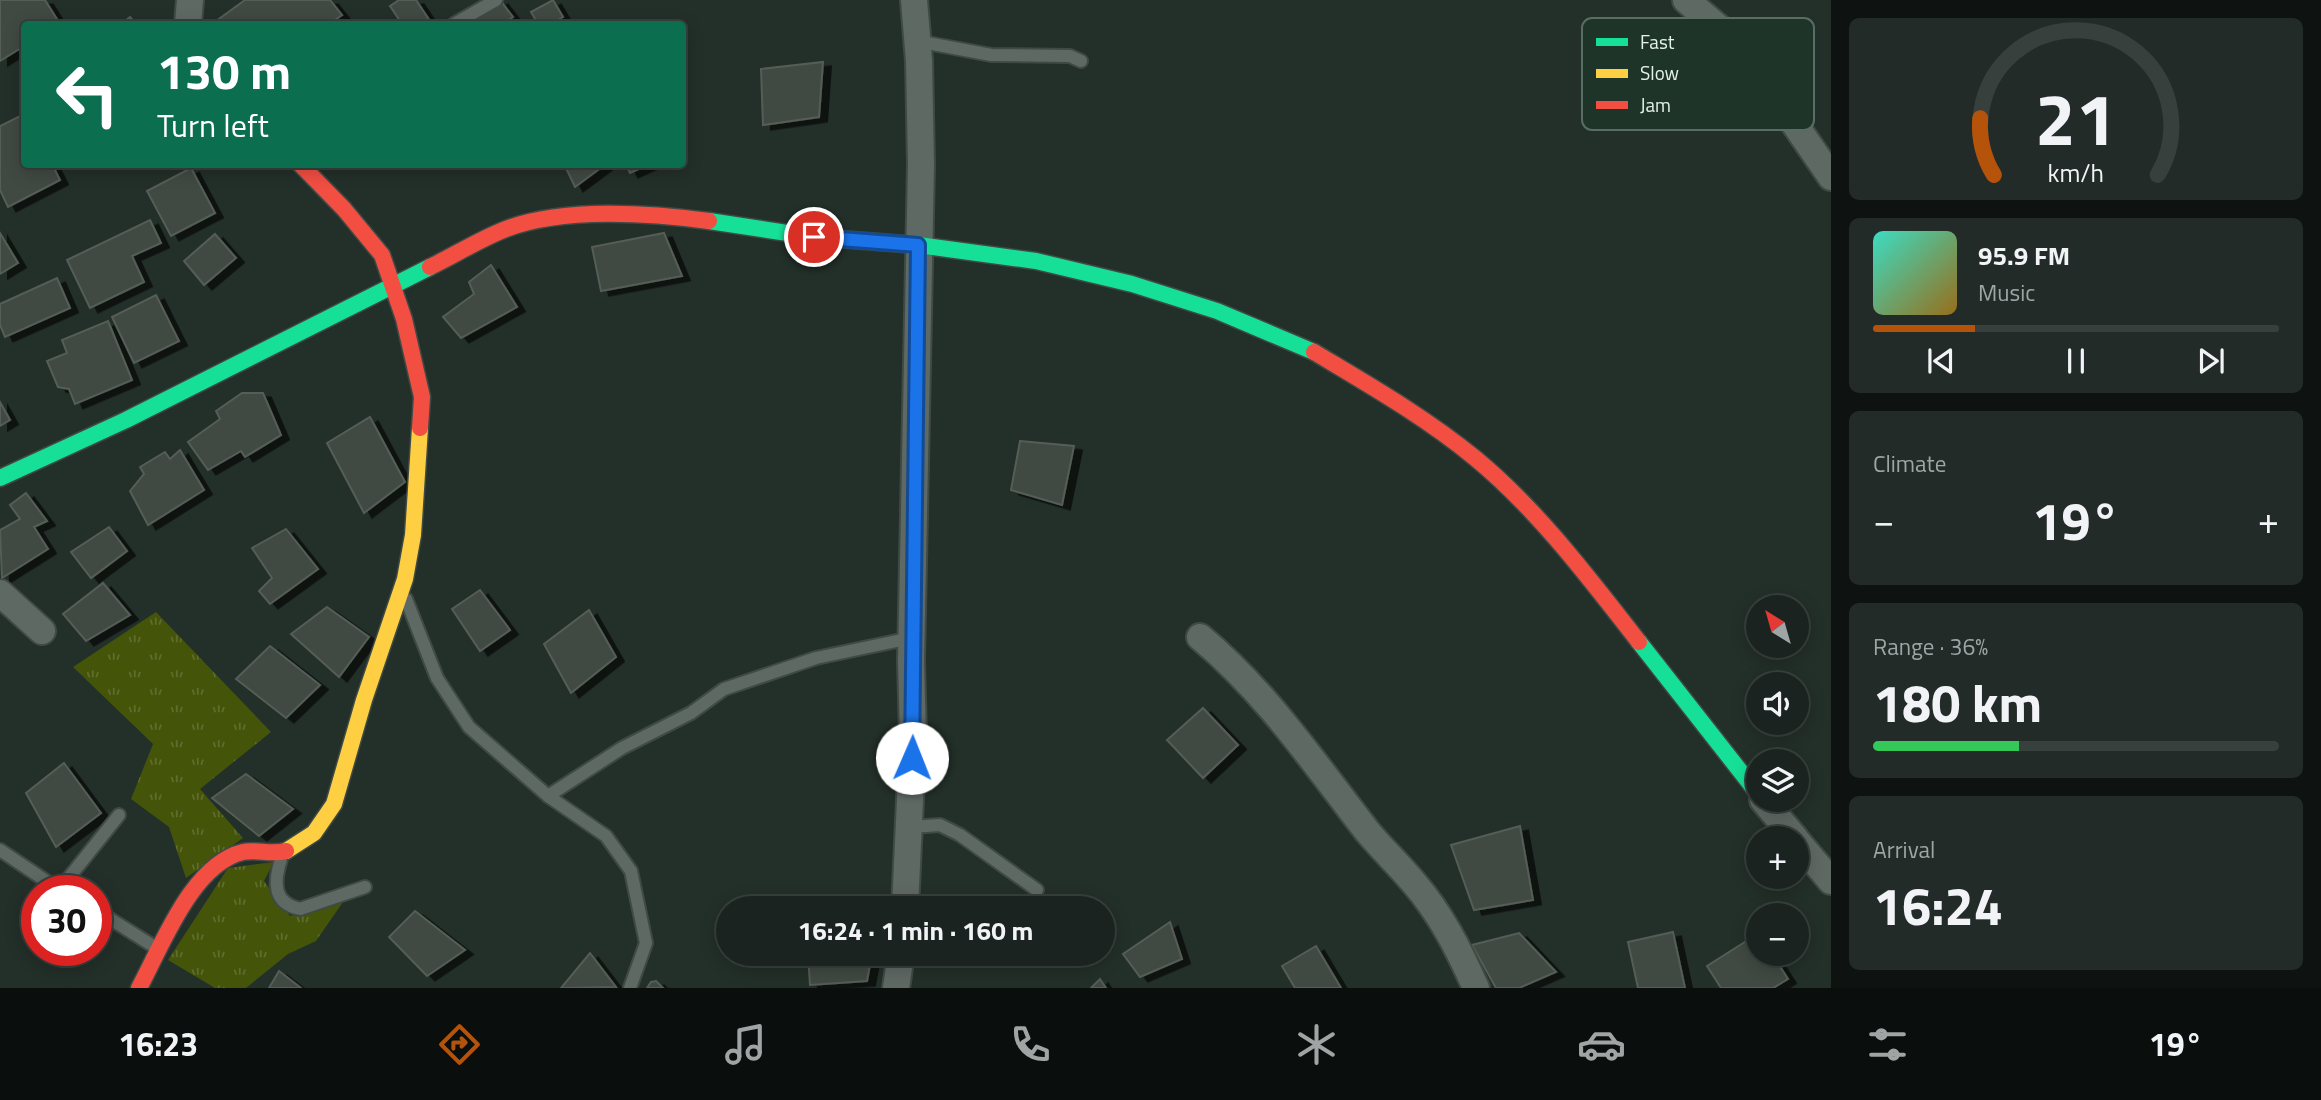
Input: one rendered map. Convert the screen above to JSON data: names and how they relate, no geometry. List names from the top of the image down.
{
  "legend": ["Fast", "Slow", "Jam"],
  "north": "top left",
  "page": {
    "turn": ["130 m", "Turn left"],
    "song": ["95.9 FM", "Music"],
    "tile": [
      "Climate",
      ["Range · 36%", "180 km"],
      ["Arrival", "16:24"]
    ],
    "heat": ["−", "19°", "+"],
    "map_buttons": ["+", "−"],
    "limit": "30",
    "trip": "16:24 · 1 min · 160 m",
    "tabs": ["16:23", "19°"],
    "gauge": ["21", "km/h"]
  }
}
